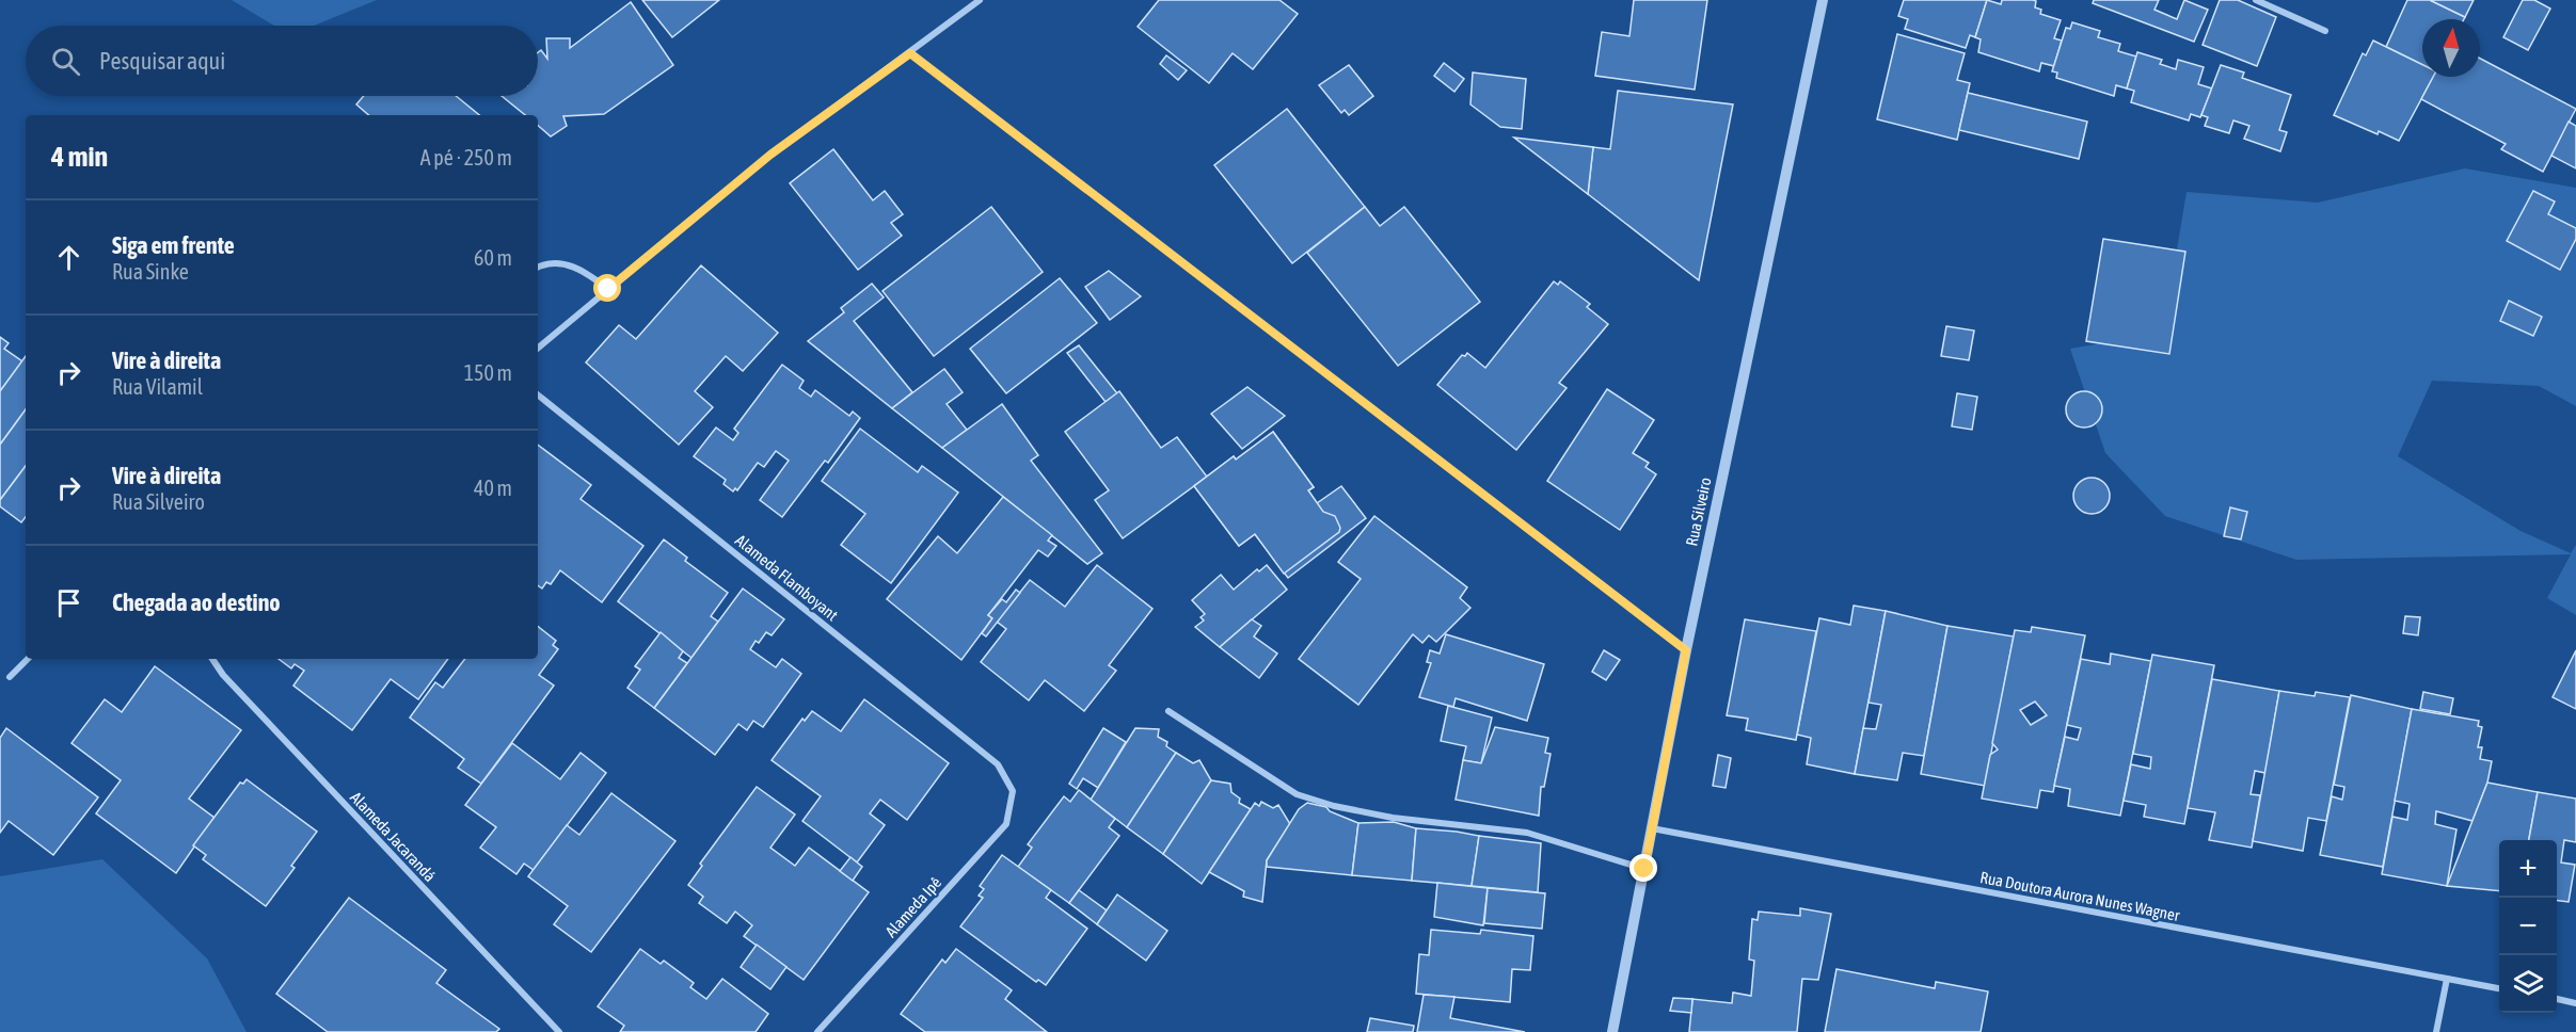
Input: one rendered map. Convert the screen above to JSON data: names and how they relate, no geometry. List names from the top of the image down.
{
  "streets": {
    "street": [
      "Rua Silveiro",
      "Alameda Flamboyant",
      "Alameda Jacarandá",
      "Rua Doutora Aurora Nunes Wagner",
      "Alameda Ipê"
    ]
  },
  "crossings": [
    ["Rua Silveiro", "Rua Doutora Aurora Nunes Wagner"],
    ["Alameda Flamboyant", "Alameda Ipê"]
  ],
  "north": "top",
  "page": {
    "search": "Pesquisar aqui",
    "heading": ["4 min", "A pé · 250 m"],
    "list": [
      ["Siga em frente", "Rua Sinke", "60 m"],
      ["Vire à direita", "Rua Vilamil", "150 m"],
      ["Vire à direita", "Rua Silveiro", "40 m"],
      "Chegada ao destino"
    ],
    "map_buttons": ["+", "−"]
  }
}
